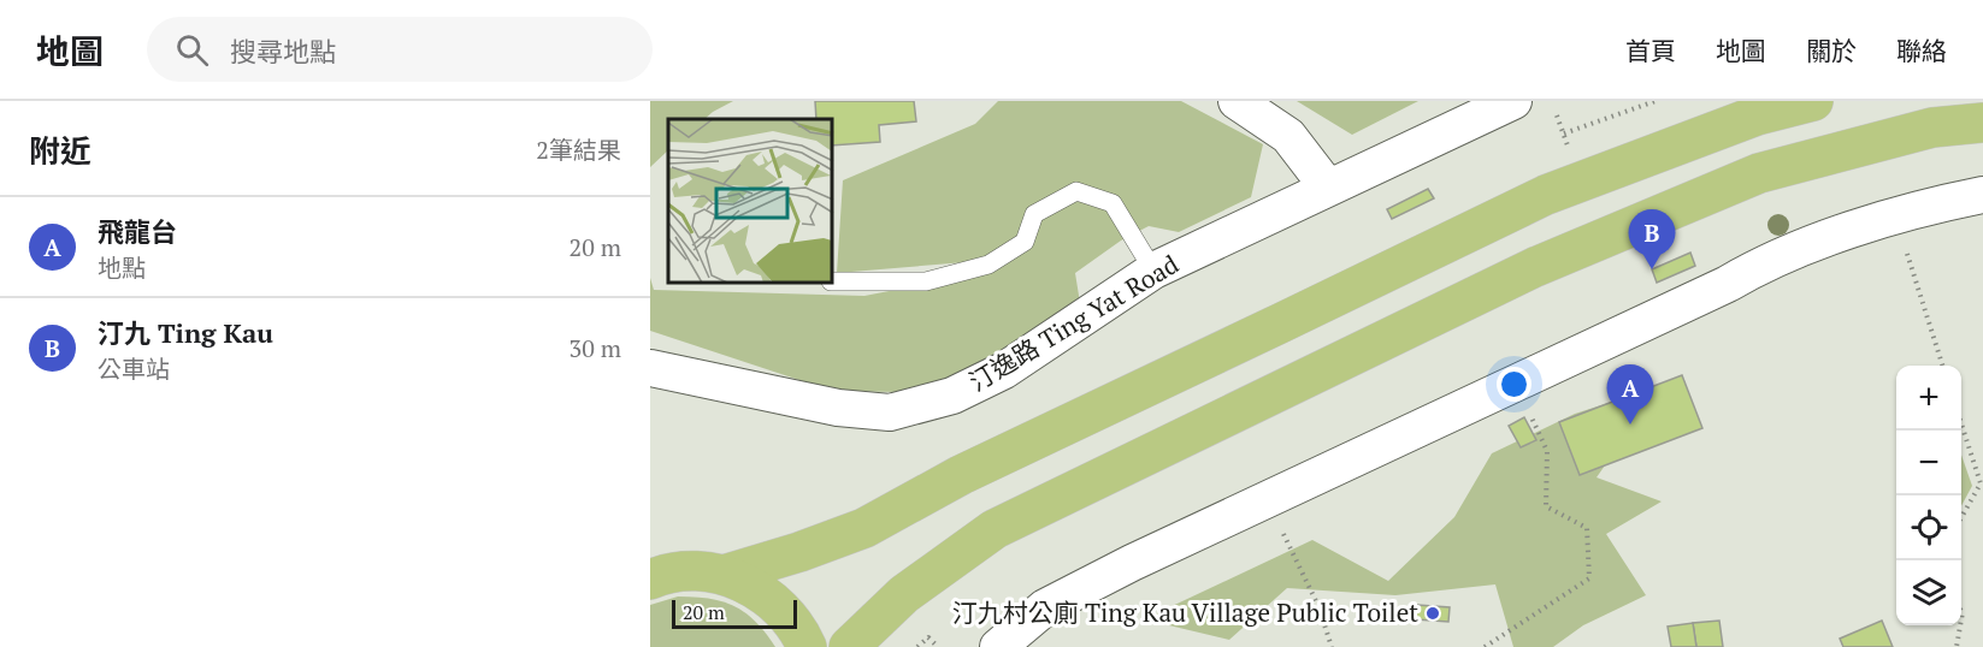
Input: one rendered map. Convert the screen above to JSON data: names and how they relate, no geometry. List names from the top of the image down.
{
  "streets": {
    "street": ["汀逸路 Ting Yat Road"]
  },
  "places": ["汀九村公廁 Ting Kau Village Public Toilet"],
  "scale_bar": "20 m",
  "page": {
    "header": "地圖",
    "search": "搜尋地點",
    "nav": [
      "首頁",
      "地圖",
      "關於",
      "聯絡"
    ],
    "heading": ["附近", "2筆結果"],
    "list": [
      {
        "mark": "A",
        "name": "飛龍台",
        "note": "地點",
        "value": "20 m"
      },
      {
        "mark": "B",
        "name": "汀九 Ting Kau",
        "note": "公車站",
        "value": "30 m"
      }
    ],
    "pins": ["B", "A"],
    "map_buttons": ["+", "−"],
    "scale": "20 m"
  }
}
